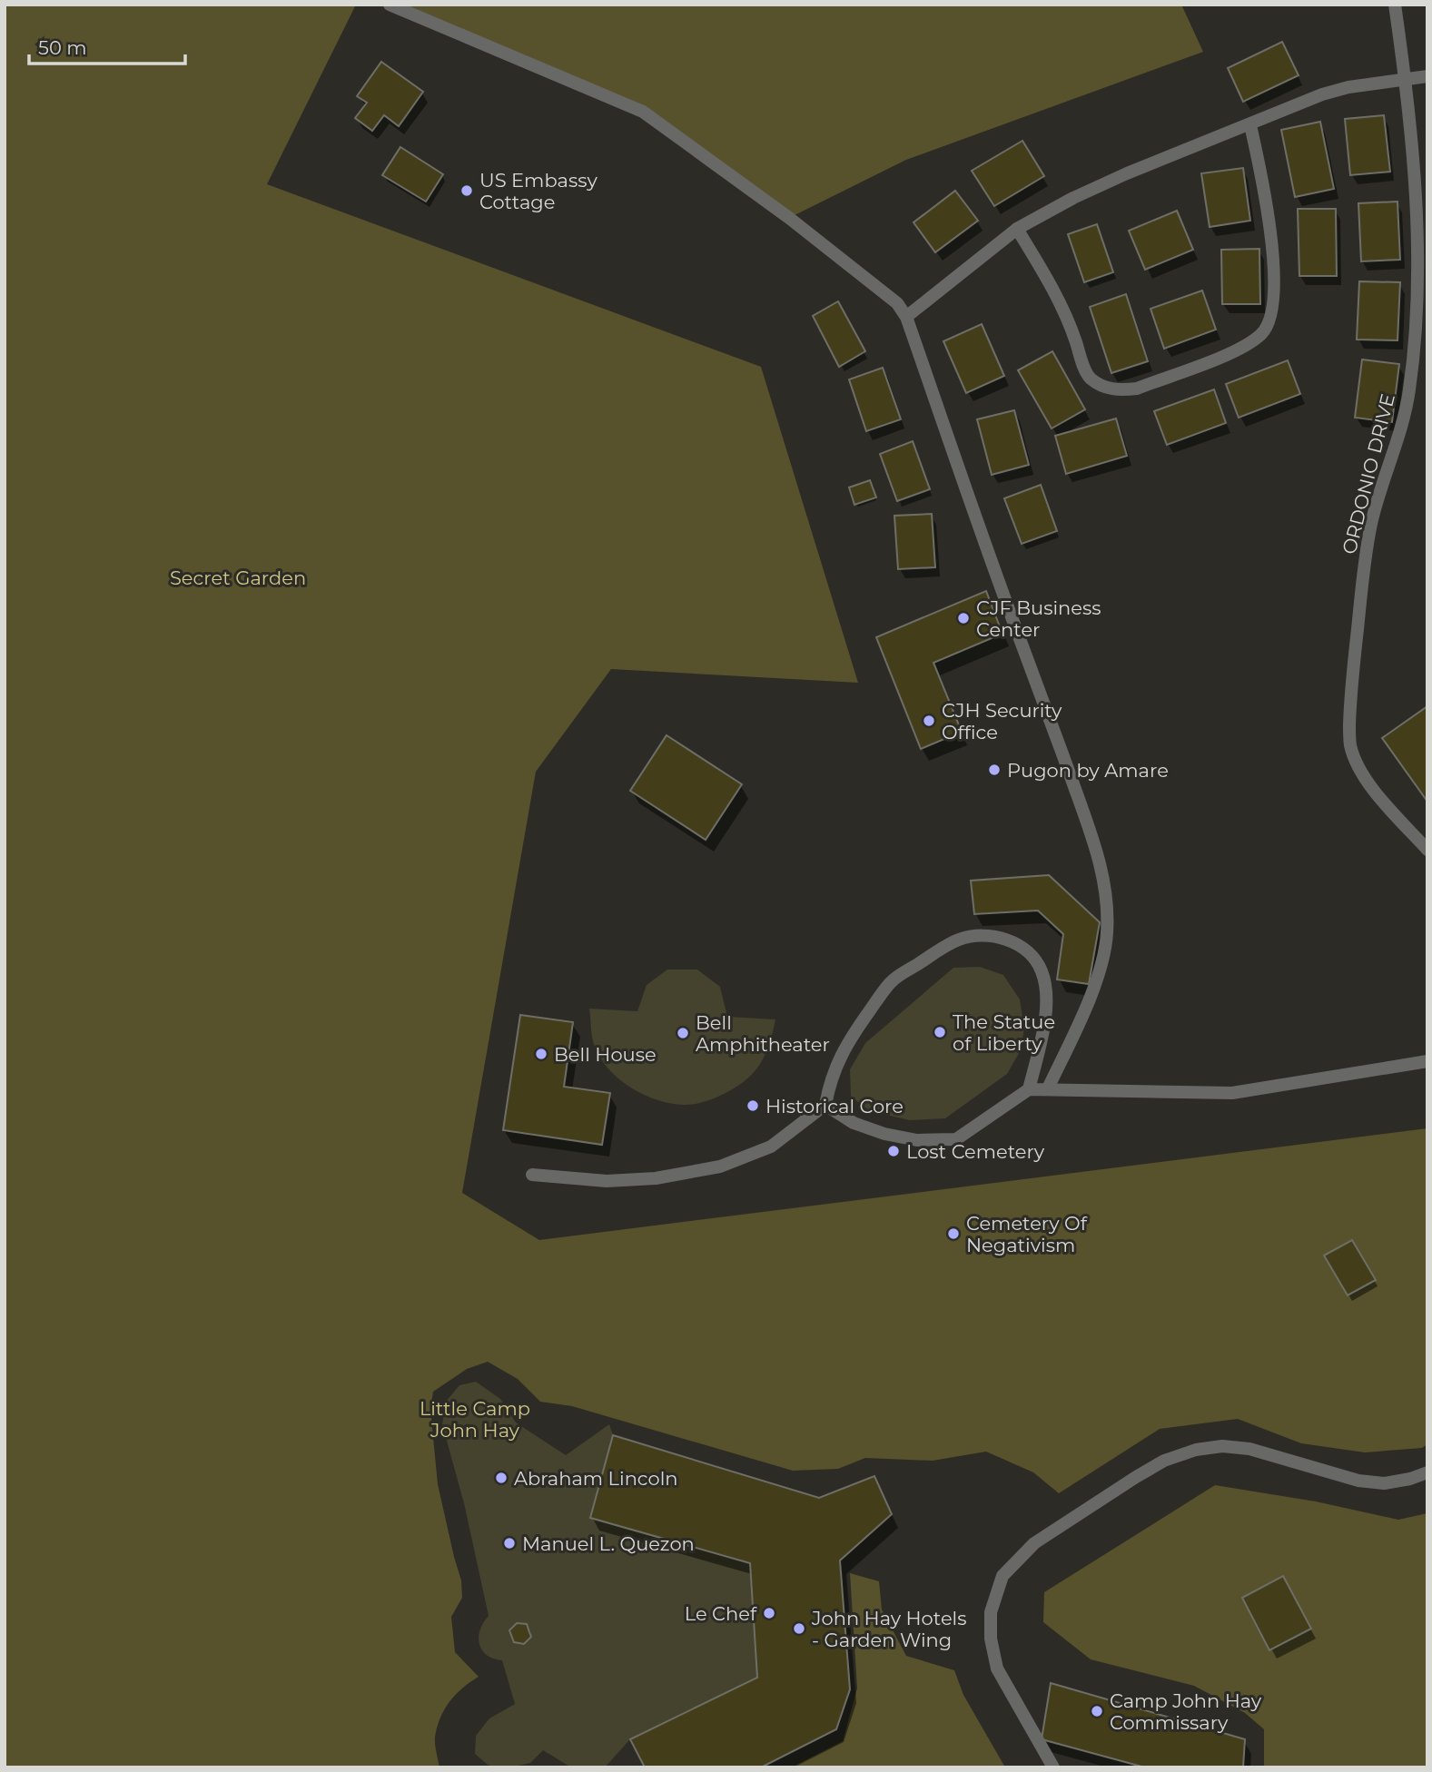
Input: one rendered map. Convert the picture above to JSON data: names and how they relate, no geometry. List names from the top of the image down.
{
  "streets": {
    "street": ["ORDONIO DRIVE"]
  },
  "parks": ["Secret Garden", "Little Camp John Hay"],
  "places": [
    "US Embassy Cottage",
    "CJF Business Center",
    "CJH Security Office",
    "Pugon by Amare",
    "The Statue of Liberty",
    "Bell Amphitheater",
    "Bell House",
    "Historical Core",
    "Lost Cemetery",
    "Cemetery Of Negativism",
    "Abraham Lincoln",
    "Manuel L. Quezon",
    "Le Chef",
    "John Hay Hotels - Garden Wing",
    "Camp John Hay Commissary"
  ],
  "scale_bar": "50 m"
}
